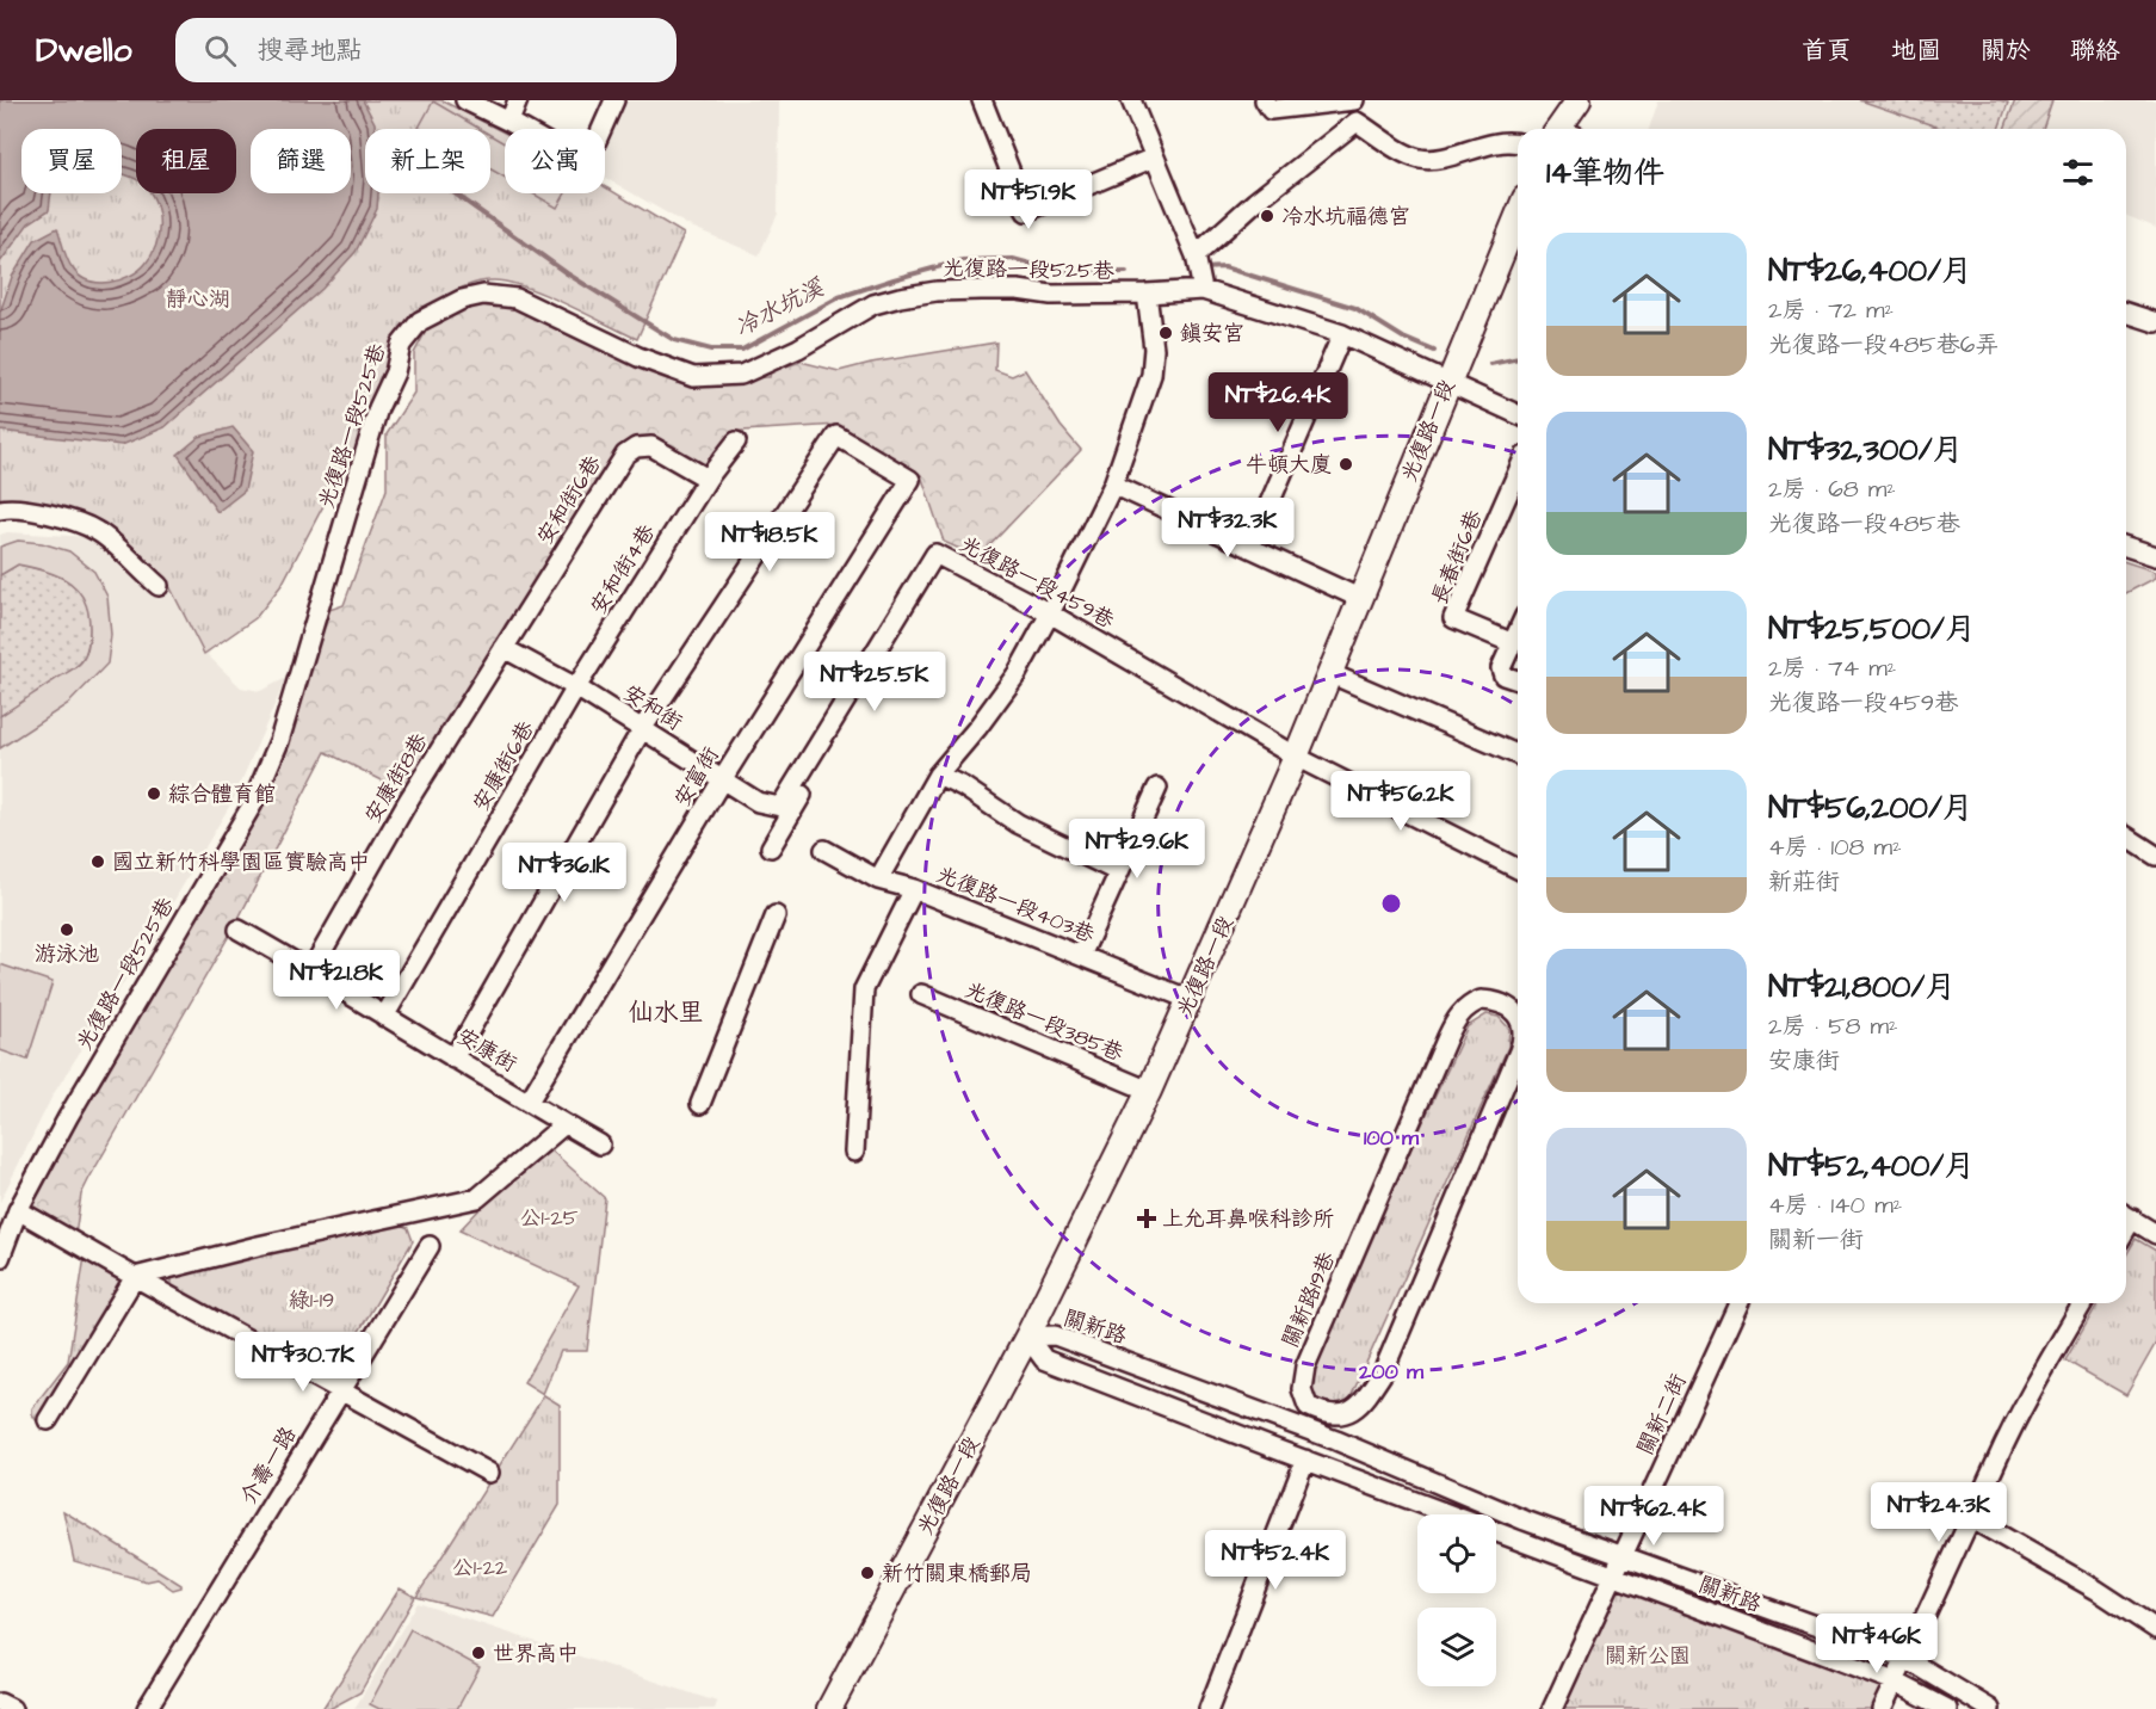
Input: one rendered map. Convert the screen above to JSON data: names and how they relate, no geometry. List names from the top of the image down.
{
  "streets": {
    "main road": ["光復路一段"],
    "street": [
      "光復路一段525巷",
      "安和街6巷",
      "長春街6巷",
      "安和街4巷",
      "光復路一段459巷",
      "安和街",
      "安康街6巷",
      "安富街",
      "安康街8巷",
      "光復路一段403巷",
      "光復路一段385巷",
      "安康街",
      "關新路19巷",
      "關新路",
      "關新二街",
      "介壽一路"
    ]
  },
  "crossings": [
    ["光復路一段525巷", "光復路一段"],
    ["光復路一段", "光復路一段459巷"],
    ["光復路一段", "光復路一段403巷"],
    ["光復路一段", "光復路一段385巷"],
    ["光復路一段", "關新路"],
    ["安和街6巷", "安和街4巷"],
    ["安和街6巷", "安和街"],
    ["安和街6巷", "安康街8巷"],
    ["安和街4巷", "安和街"],
    ["安和街4巷", "安康街6巷"],
    ["光復路一段459巷", "安和街"],
    ["安和街", "安康街6巷"],
    ["安和街", "安富街"],
    ["安和街", "安康街8巷"],
    ["安康街6巷", "安康街"],
    ["安富街", "安康街"],
    ["安康街8巷", "安康街"],
    ["關新路19巷", "關新路"],
    ["關新路", "關新二街"]
  ],
  "districts": ["仙水里"],
  "water": ["冷水坑溪"],
  "parks": [
    "靜心湖",
    "公1-25",
    "綠1-19",
    "公1-22",
    "關新公園"
  ],
  "places": {
    "other": [
      "冷水坑福德宮",
      "鎮安宮",
      "牛頓大廈",
      "綜合體育館",
      "國立新竹科學園區實驗高中",
      "游泳池",
      "新竹關東橋郵局",
      "世界高中"
    ],
    "health": ["上允耳鼻喉科診所"]
  },
  "page": {
    "header": "Dwello",
    "search": "搜尋地點",
    "nav": [
      "首頁",
      "地圖",
      "關於",
      "聯絡"
    ],
    "chip": [
      "買屋",
      "租屋",
      "篩選",
      "新上架",
      "公寓"
    ],
    "heading": "14筆物件",
    "price": [
      "NT$51.9K",
      "NT$26.4K",
      "NT$32.3K",
      "NT$18.5K",
      "NT$25.5K",
      "NT$56.2K",
      "NT$29.6K",
      "NT$36.1K",
      "NT$21.8K",
      "NT$30.7K",
      "NT$24.3K",
      "NT$62.4K",
      "NT$52.4K",
      "NT$46K"
    ],
    "list": [
      {
        "name": "NT$26,400/月",
        "note": "2房 · 72 m² · 光復路一段485巷6弄"
      },
      {
        "name": "NT$32,300/月",
        "note": "2房 · 68 m² · 光復路一段485巷"
      },
      {
        "name": "NT$25,500/月",
        "note": "2房 · 74 m² · 光復路一段459巷"
      },
      {
        "name": "NT$56,200/月",
        "note": "4房 · 108 m² · 新莊街"
      },
      {
        "name": "NT$21,800/月",
        "note": "2房 · 58 m² · 安康街"
      },
      {
        "name": "NT$52,400/月",
        "note": "4房 · 140 m² · 關新一街"
      }
    ]
  },
  "rings": ["100 m", "200 m"]
}
